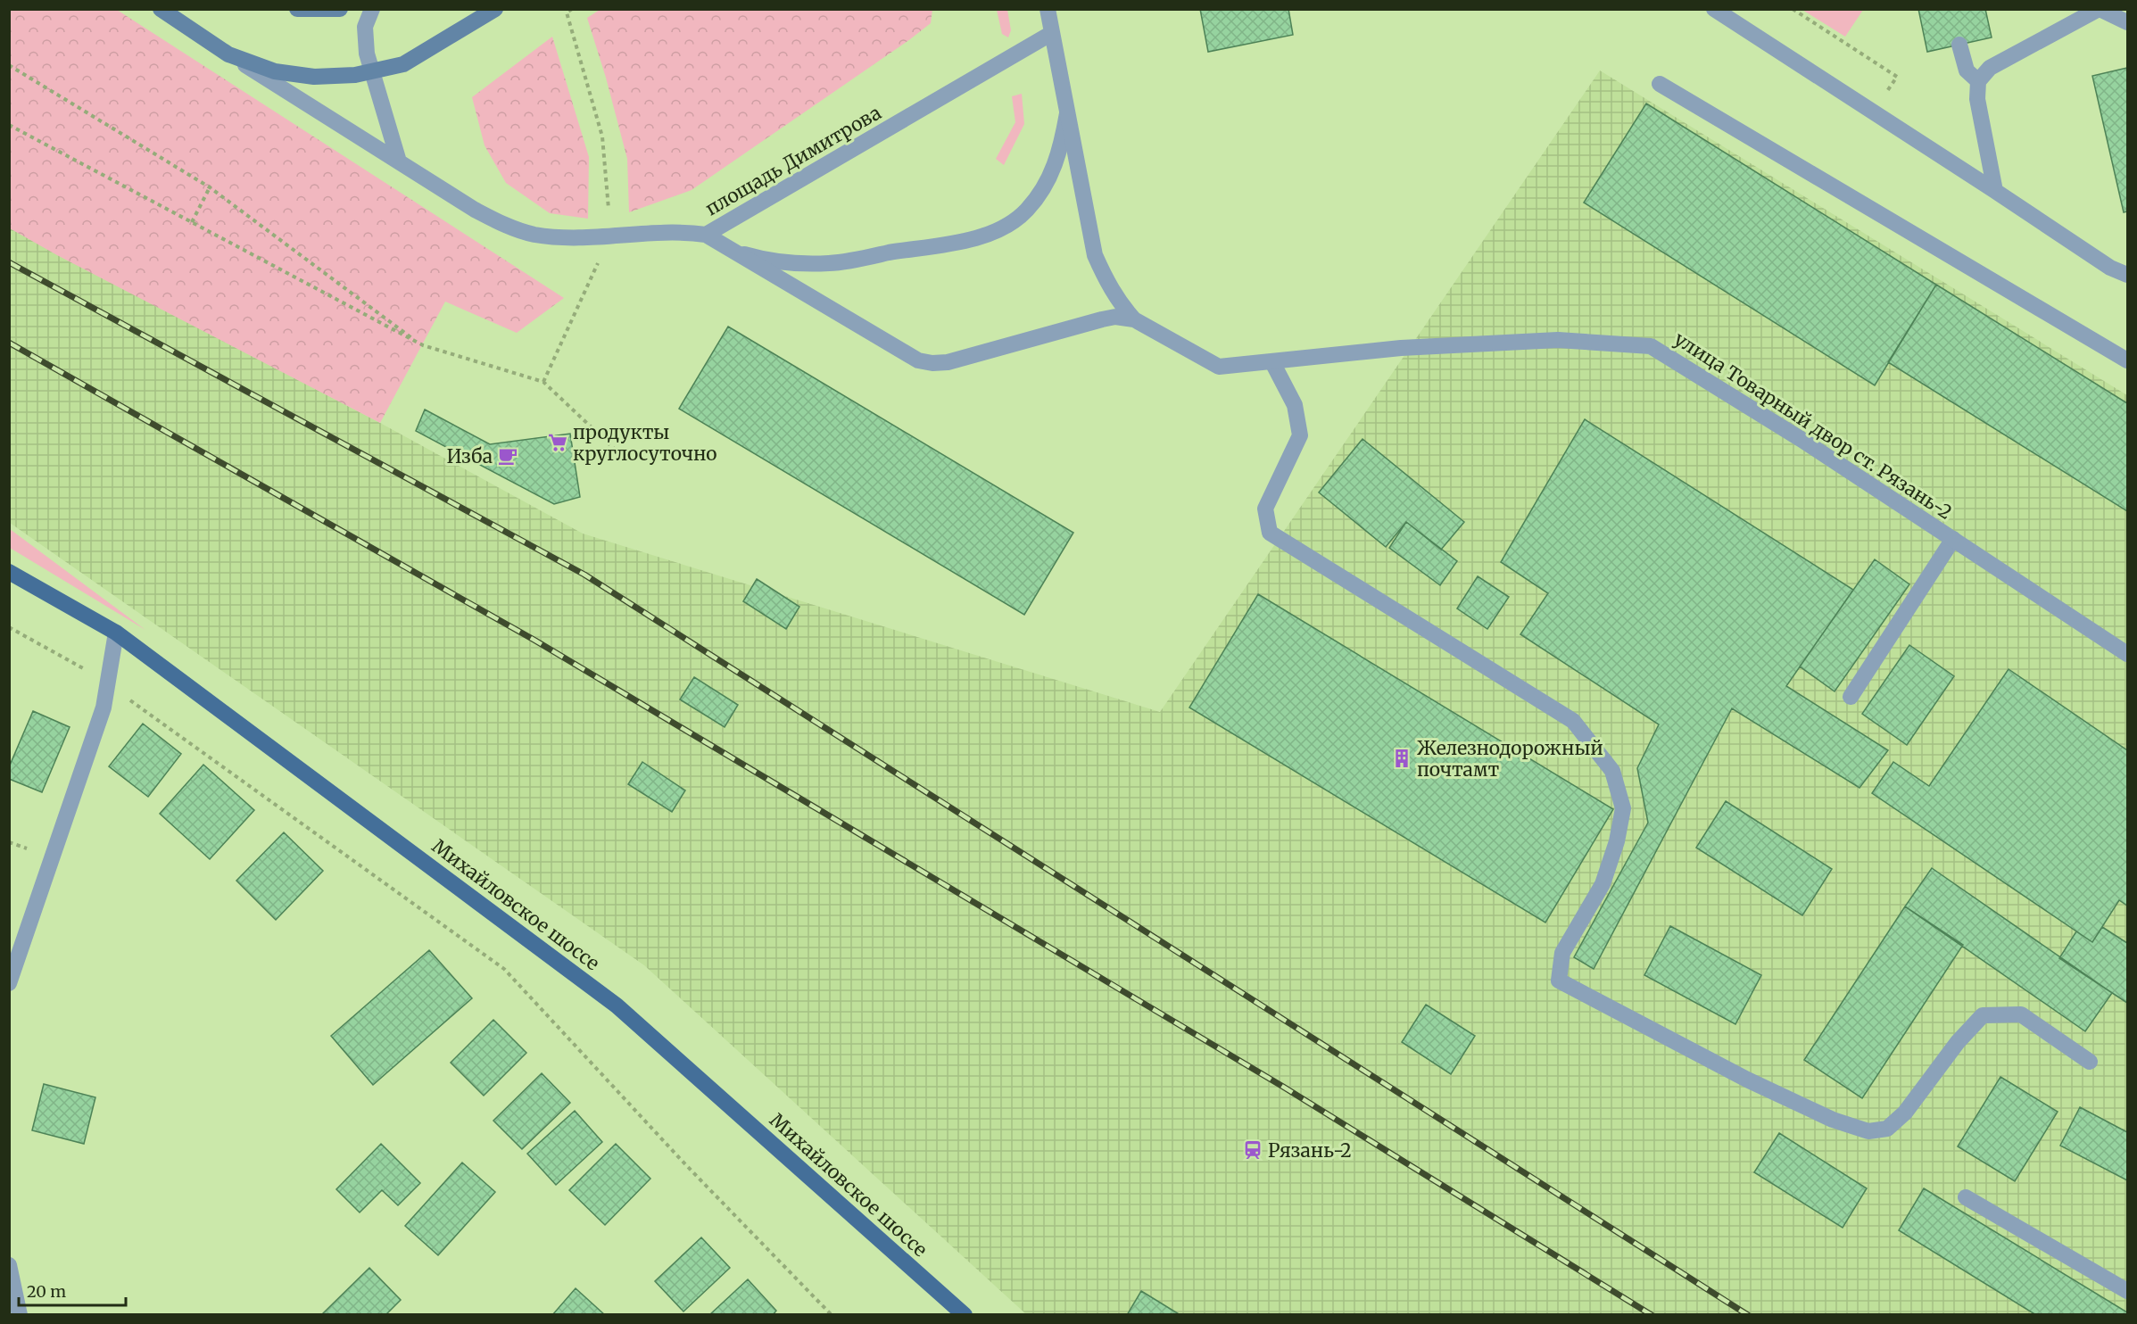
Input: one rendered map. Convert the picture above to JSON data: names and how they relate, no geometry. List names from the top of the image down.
{
  "streets": {
    "main road": ["Михайловское шоссе"],
    "street": ["площадь Димитрова", "улица Товарный двор ст. Рязань-2"]
  },
  "places": {
    "supermarket": ["продукты круглосуточно"],
    "cafe": ["Изба"],
    "building": ["Железнодорожный почтамт"],
    "station": ["Рязань-2"]
  },
  "scale_bar": "20 m"
}
